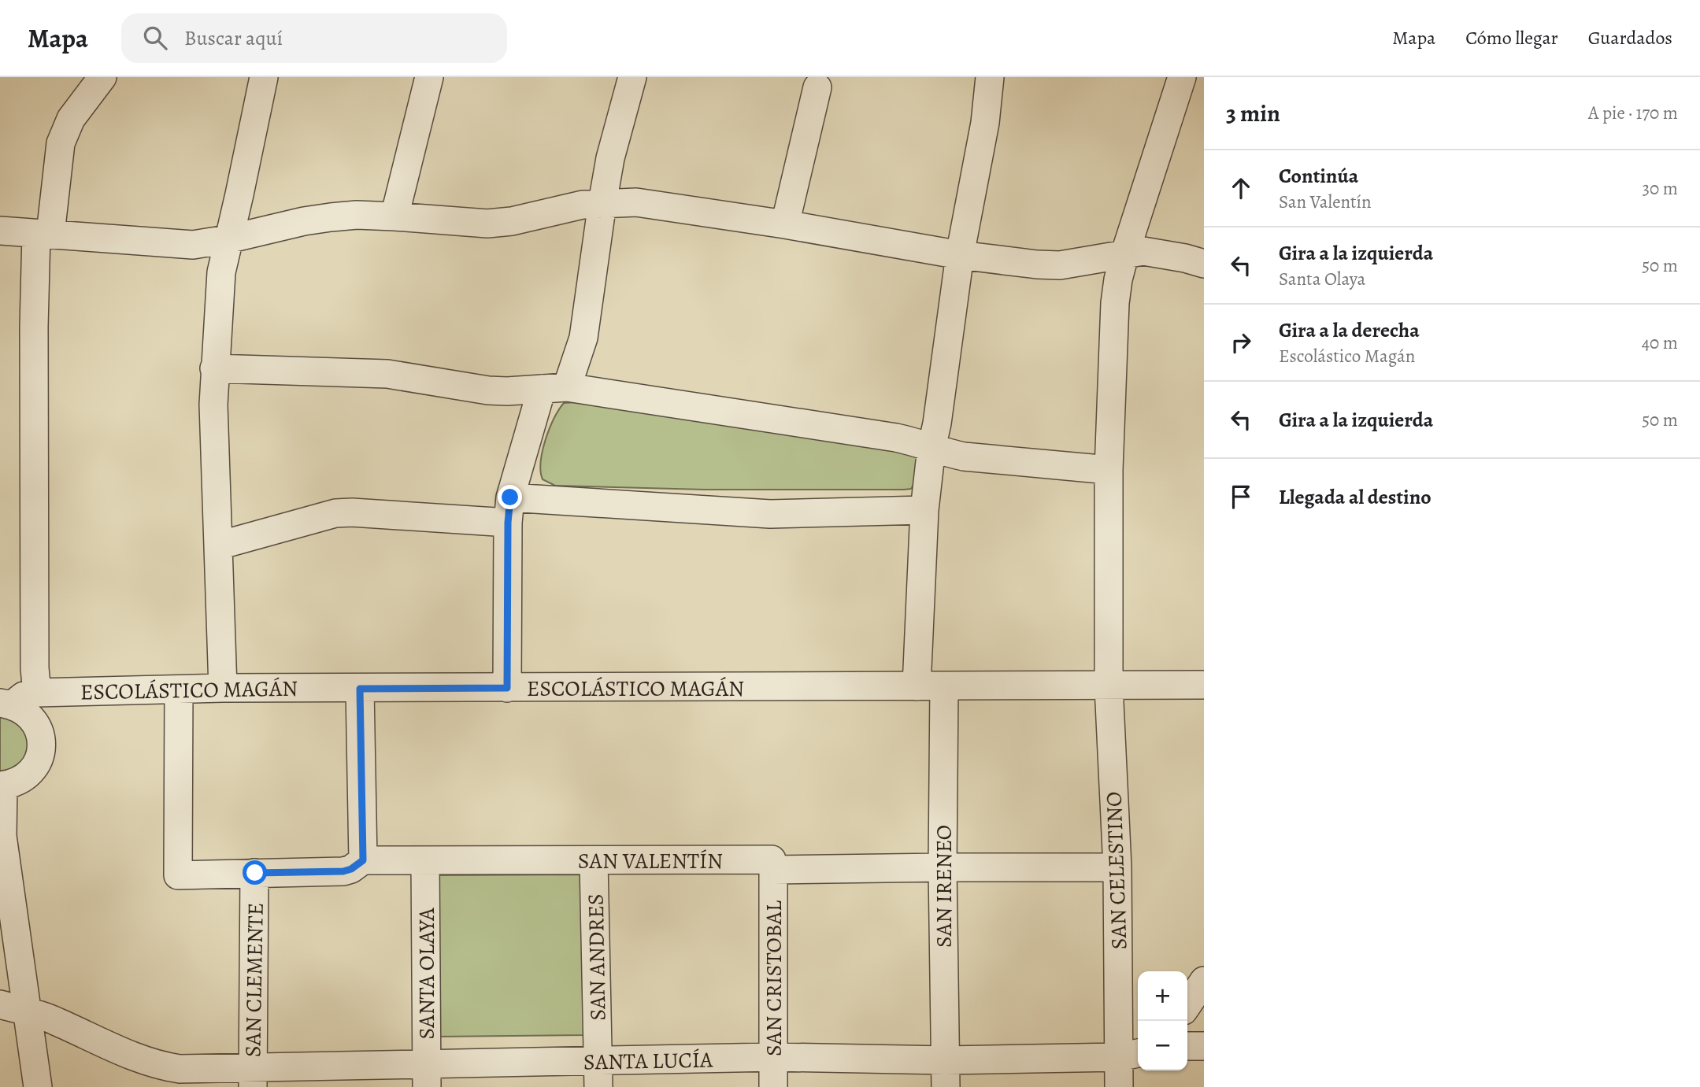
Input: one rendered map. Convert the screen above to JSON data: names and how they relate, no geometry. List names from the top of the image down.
{
  "streets": {
    "street": [
      "ESCOLÁSTICO MAGÁN",
      "SAN VALENTÍN",
      "SAN CELESTINO",
      "SAN IRENEO",
      "SAN ANDRES",
      "SANTA OLAYA",
      "SAN CRISTOBAL",
      "SAN CLEMENTE",
      "SANTA LUCÍA"
    ]
  },
  "crossings": [
    ["ESCOLÁSTICO MAGÁN", "SAN VALENTÍN"],
    ["ESCOLÁSTICO MAGÁN", "SAN CELESTINO"],
    ["ESCOLÁSTICO MAGÁN", "SAN IRENEO"],
    ["SAN VALENTÍN", "SAN CELESTINO"],
    ["SAN VALENTÍN", "SAN IRENEO"],
    ["SAN VALENTÍN", "SAN ANDRES"],
    ["SAN VALENTÍN", "SANTA OLAYA"],
    ["SAN VALENTÍN", "SAN CRISTOBAL"],
    ["SAN VALENTÍN", "SAN CLEMENTE"],
    ["SAN CELESTINO", "SANTA LUCÍA"],
    ["SAN IRENEO", "SANTA LUCÍA"],
    ["SAN ANDRES", "SANTA LUCÍA"],
    ["SANTA OLAYA", "SANTA LUCÍA"],
    ["SAN CRISTOBAL", "SANTA LUCÍA"],
    ["SAN CLEMENTE", "SANTA LUCÍA"]
  ],
  "page": {
    "header": "Mapa",
    "search": "Buscar aquí",
    "nav": ["Mapa", "Cómo llegar", "Guardados"],
    "heading": ["3 min", "A pie · 170 m"],
    "list": [
      ["Continúa", "San Valentín", "30 m"],
      ["Gira a la izquierda", "Santa Olaya", "50 m"],
      ["Gira a la derecha", "Escolástico Magán", "40 m"],
      ["Gira a la izquierda", "50 m"],
      "Llegada al destino"
    ],
    "map_buttons": ["+", "−"]
  }
}
